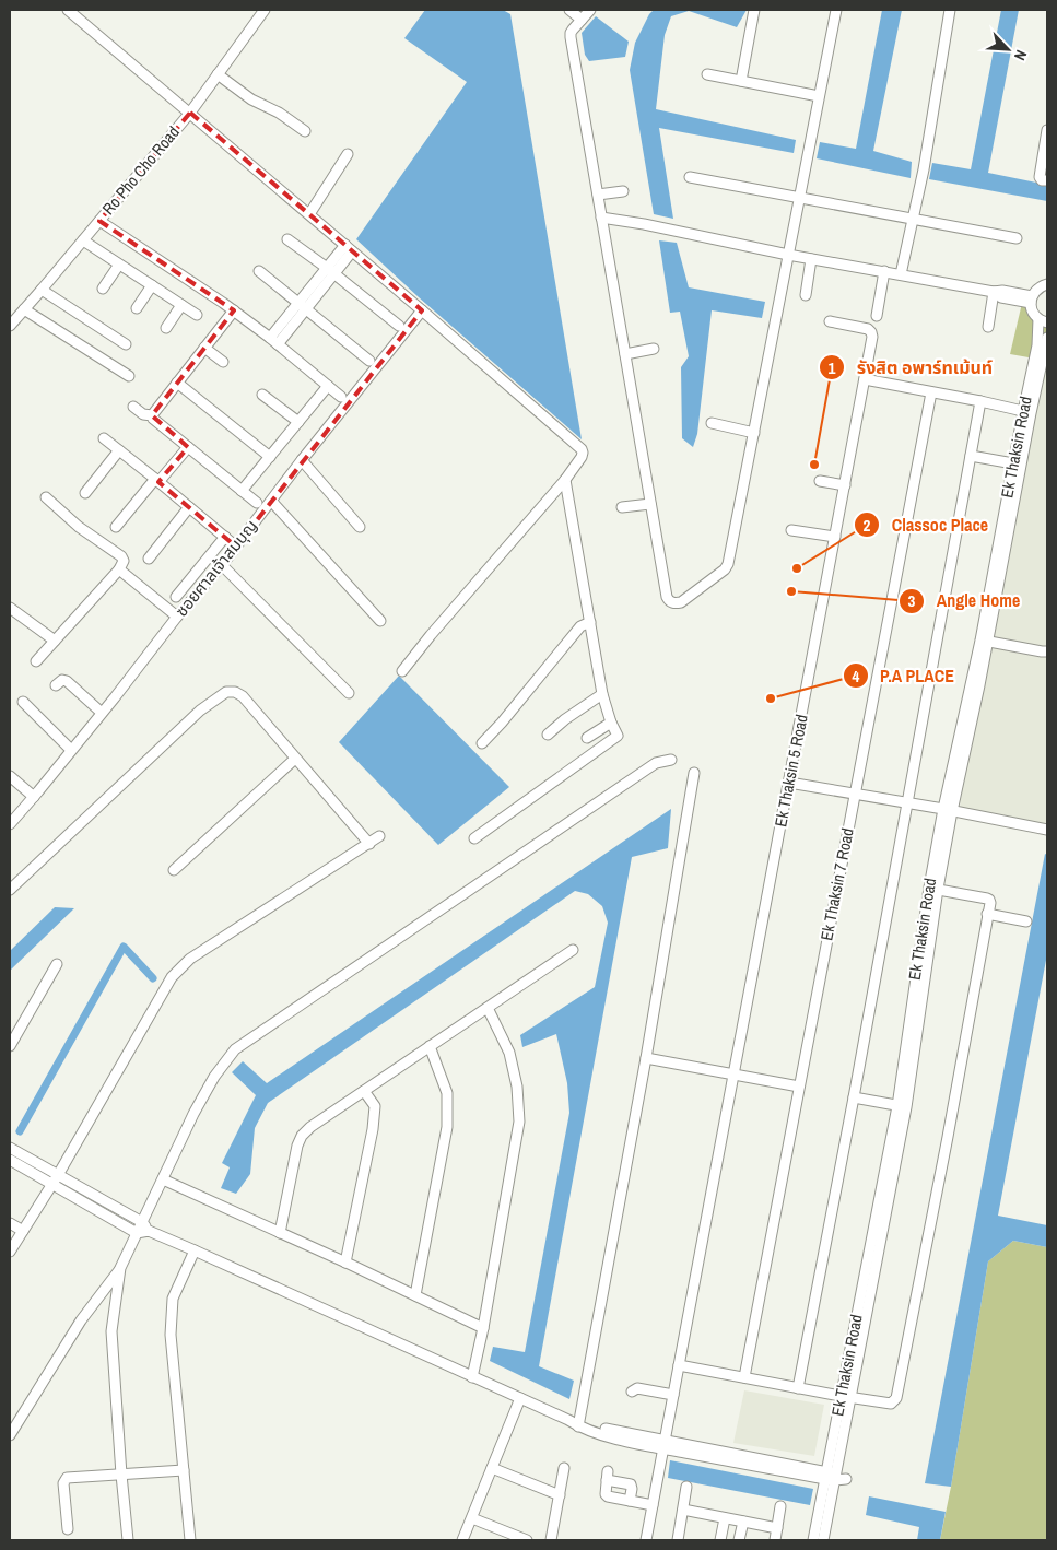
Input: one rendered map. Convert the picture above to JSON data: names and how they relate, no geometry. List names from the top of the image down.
{
  "streets": {
    "street": [
      "Ro Pho Cho Road",
      "Ek Thaksin Road",
      "ซอยศาลเจ้าสมบุญ",
      "Ek Thaksin 5 Road",
      "Ek Thaksin 7 Road"
    ]
  },
  "places": [
    "รังสิต อพาร์ทเม้นท์",
    "Classoc Place",
    "Angle Home",
    "P.A PLACE"
  ],
  "north": "bottom right"
}
